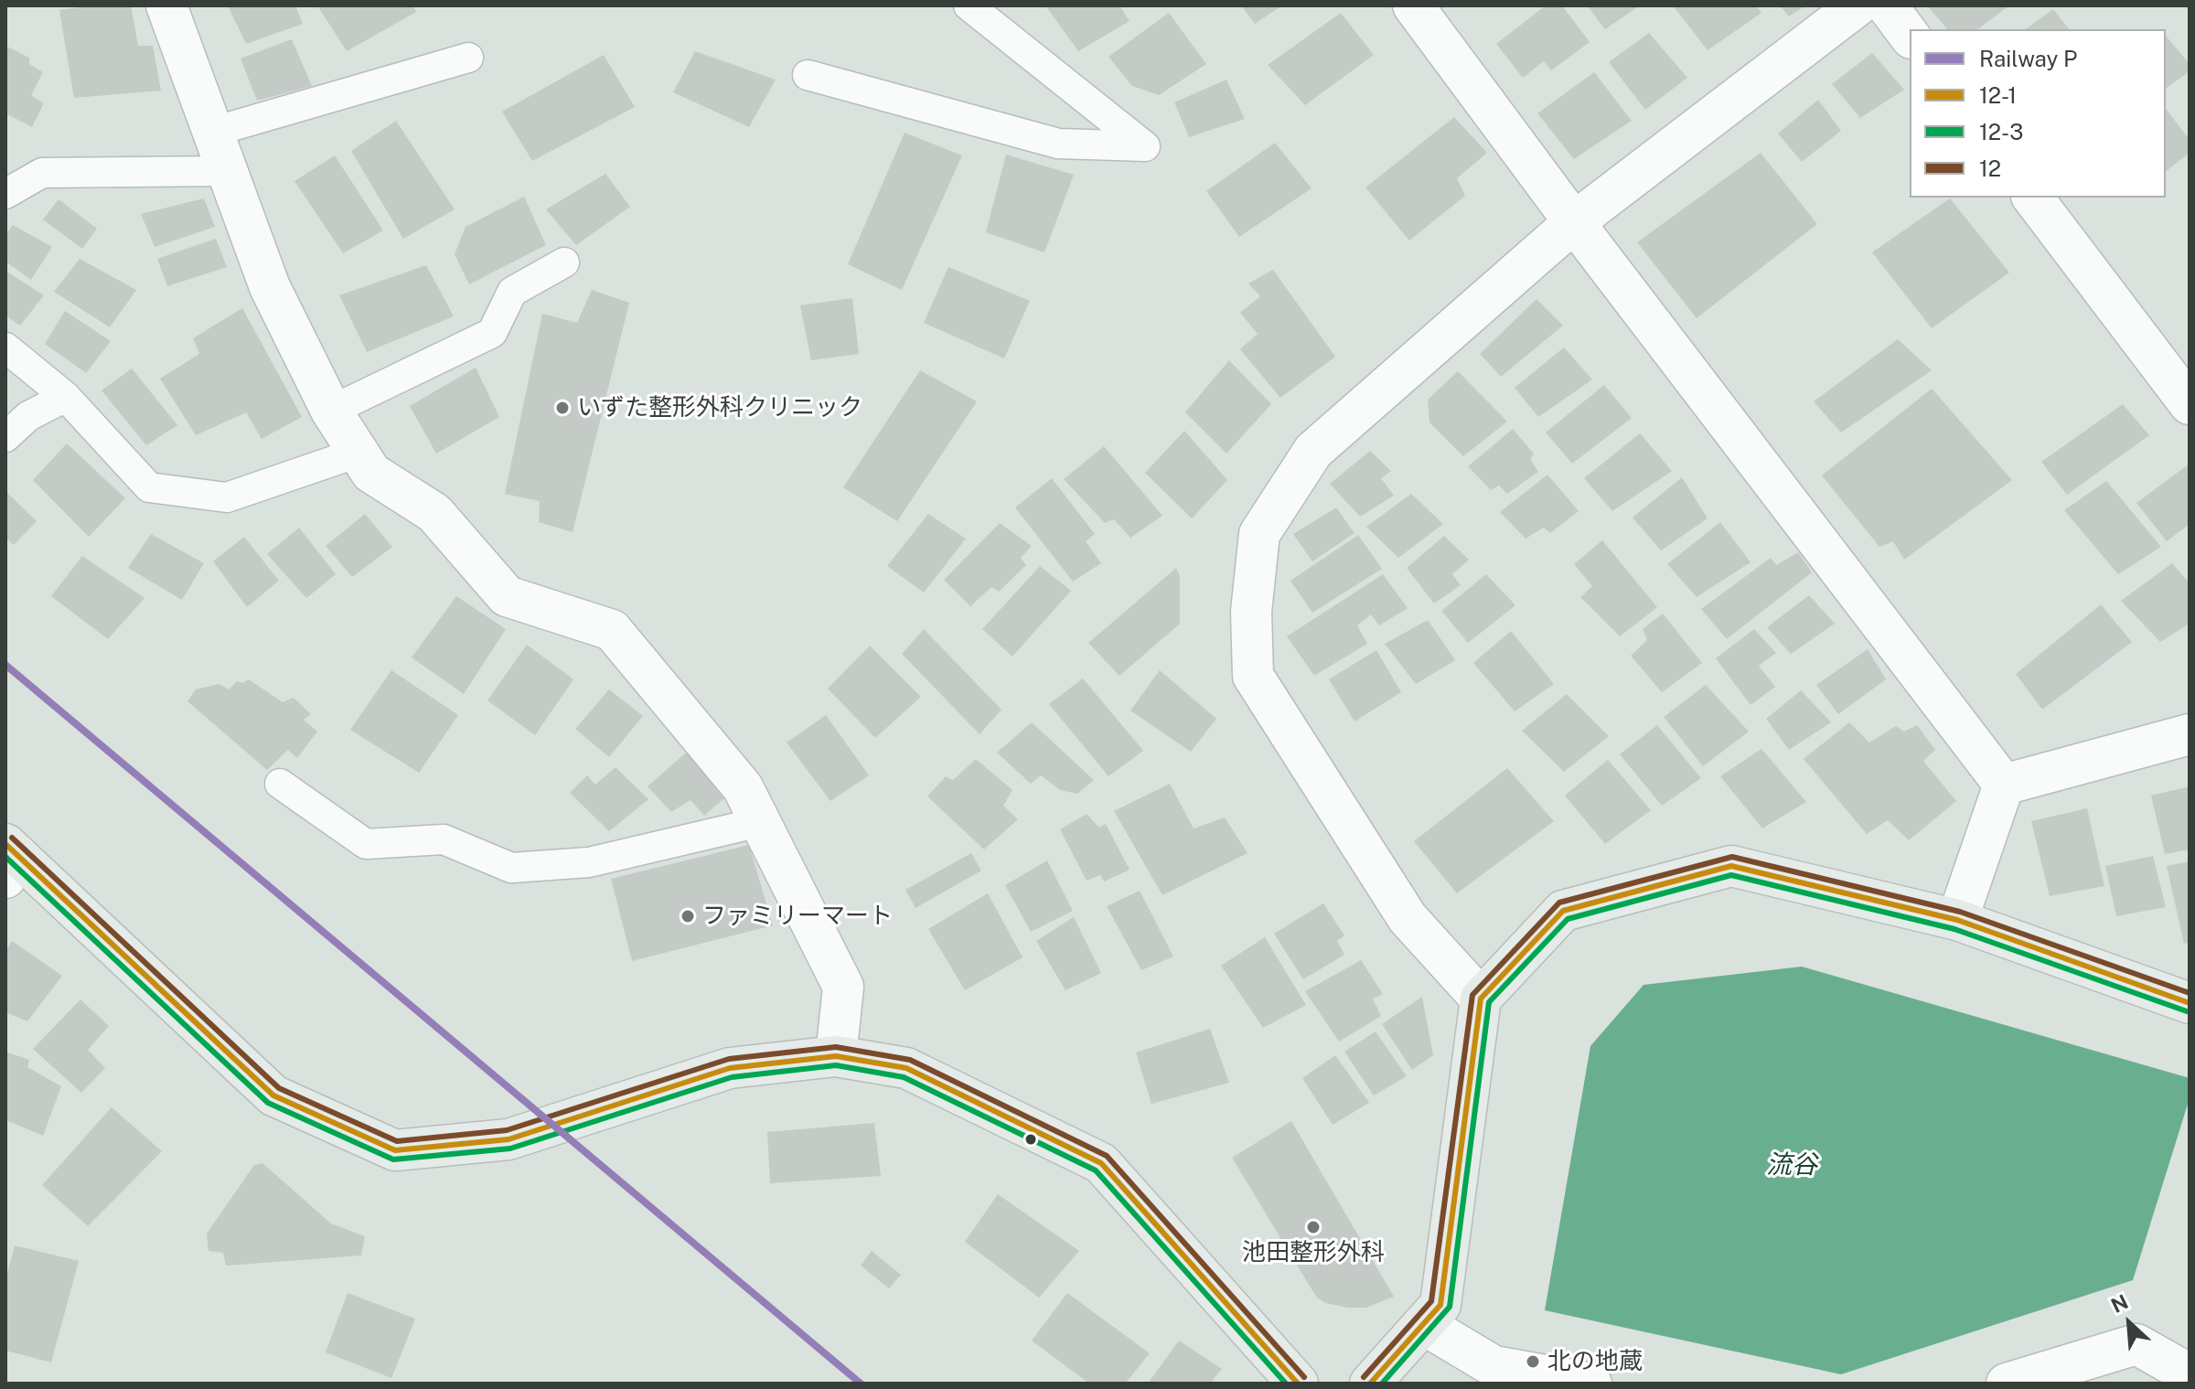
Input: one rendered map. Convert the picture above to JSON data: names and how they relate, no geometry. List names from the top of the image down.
{
  "water": ["流谷"],
  "places": [
    "いずた整形外科クリニック",
    "ファミリーマート",
    "池田整形外科",
    "北の地蔵"
  ],
  "lines": [
    "rail line P",
    "transit line 12",
    "transit line 12-1",
    "transit line 12-3"
  ],
  "legend": [
    "Railway P",
    "12-1",
    "12-3",
    "12"
  ],
  "north": "top left"
}
